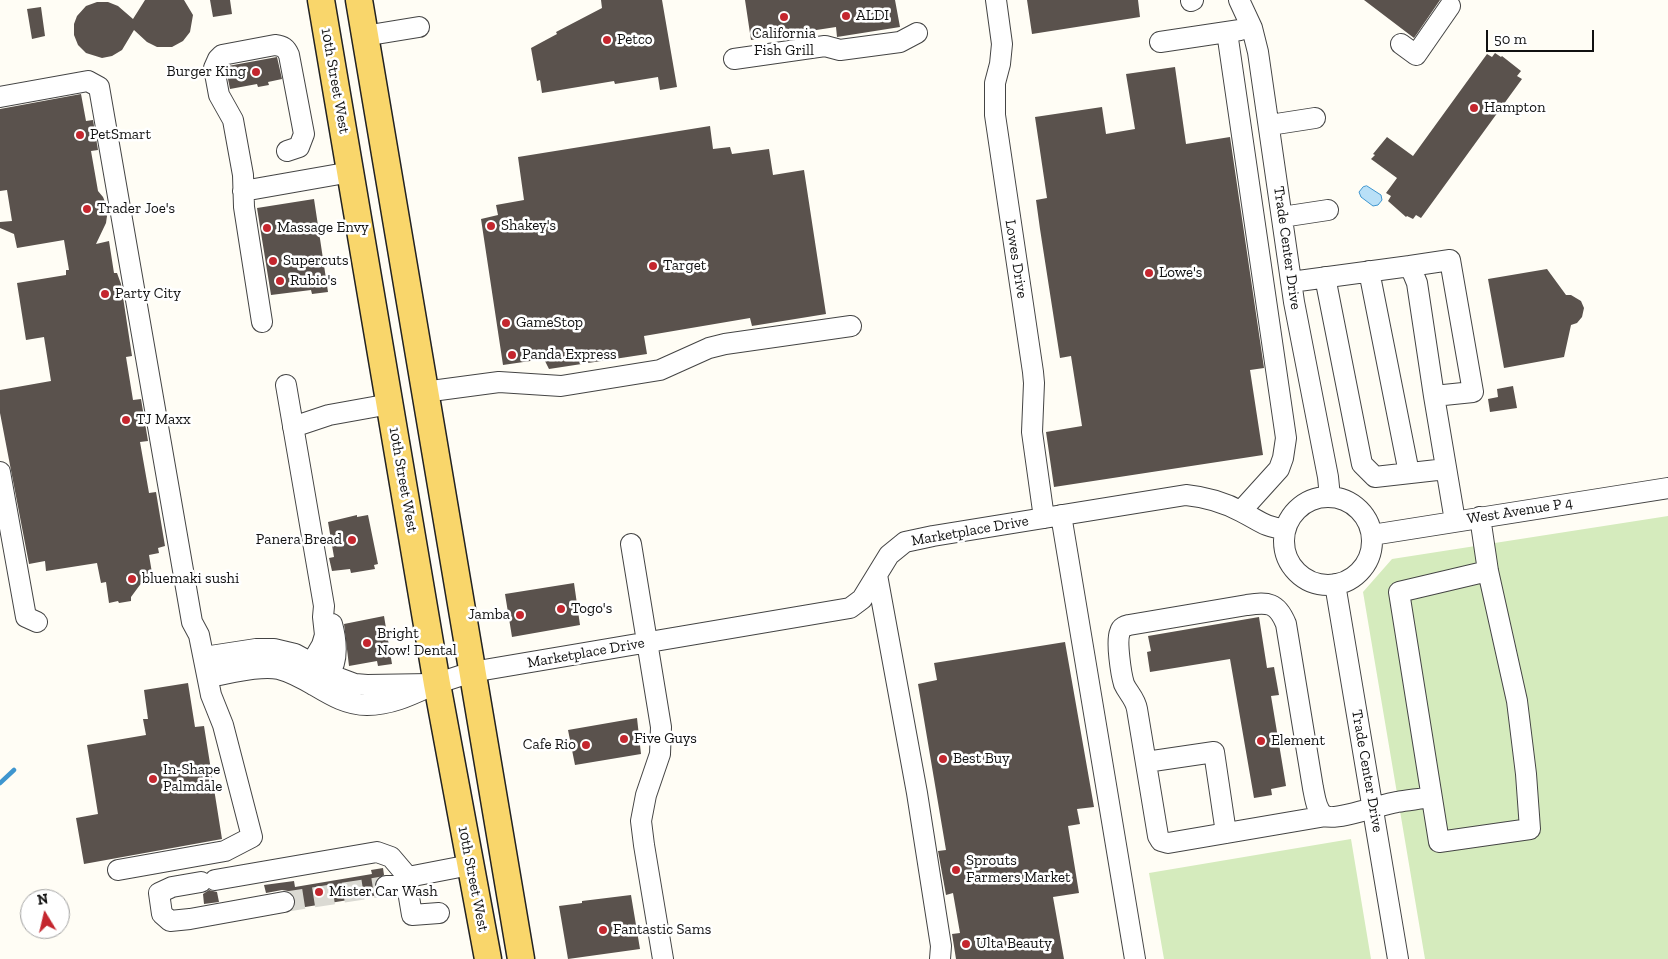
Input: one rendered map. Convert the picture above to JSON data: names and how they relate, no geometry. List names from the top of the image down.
{
  "streets": {
    "main road": ["10th Street West"],
    "street": [
      "Trade Center Drive",
      "Lowes Drive",
      "West Avenue P 4",
      "Marketplace Drive"
    ]
  },
  "crossings": [
    ["10th Street West", "Marketplace Drive"],
    ["Trade Center Drive", "West Avenue P 4"],
    ["Trade Center Drive", "Marketplace Drive"],
    ["Lowes Drive", "Marketplace Drive"],
    ["West Avenue P 4", "Marketplace Drive"]
  ],
  "places": [
    "ALDI",
    "California Fish Grill",
    "Petco",
    "Burger King",
    "Hampton",
    "PetSmart",
    "Trader Joe's",
    "Shakey's",
    "Massage Envy",
    "Supercuts",
    "Target",
    "Lowe's",
    "Rubio's",
    "Party City",
    "GameStop",
    "Panda Express",
    "TJ Maxx",
    "Panera Bread",
    "bluemaki sushi",
    "Togo's",
    "Jamba",
    "Bright Now! Dental",
    "Five Guys",
    "Element",
    "Cafe Rio",
    "Best Buy",
    "In-Shape Palmdale",
    "Sprouts Farmers Market",
    "Mister Car Wash",
    "Fantastic Sams",
    "Ulta Beauty"
  ],
  "scale_bar": "50 m",
  "north": "top"
}
